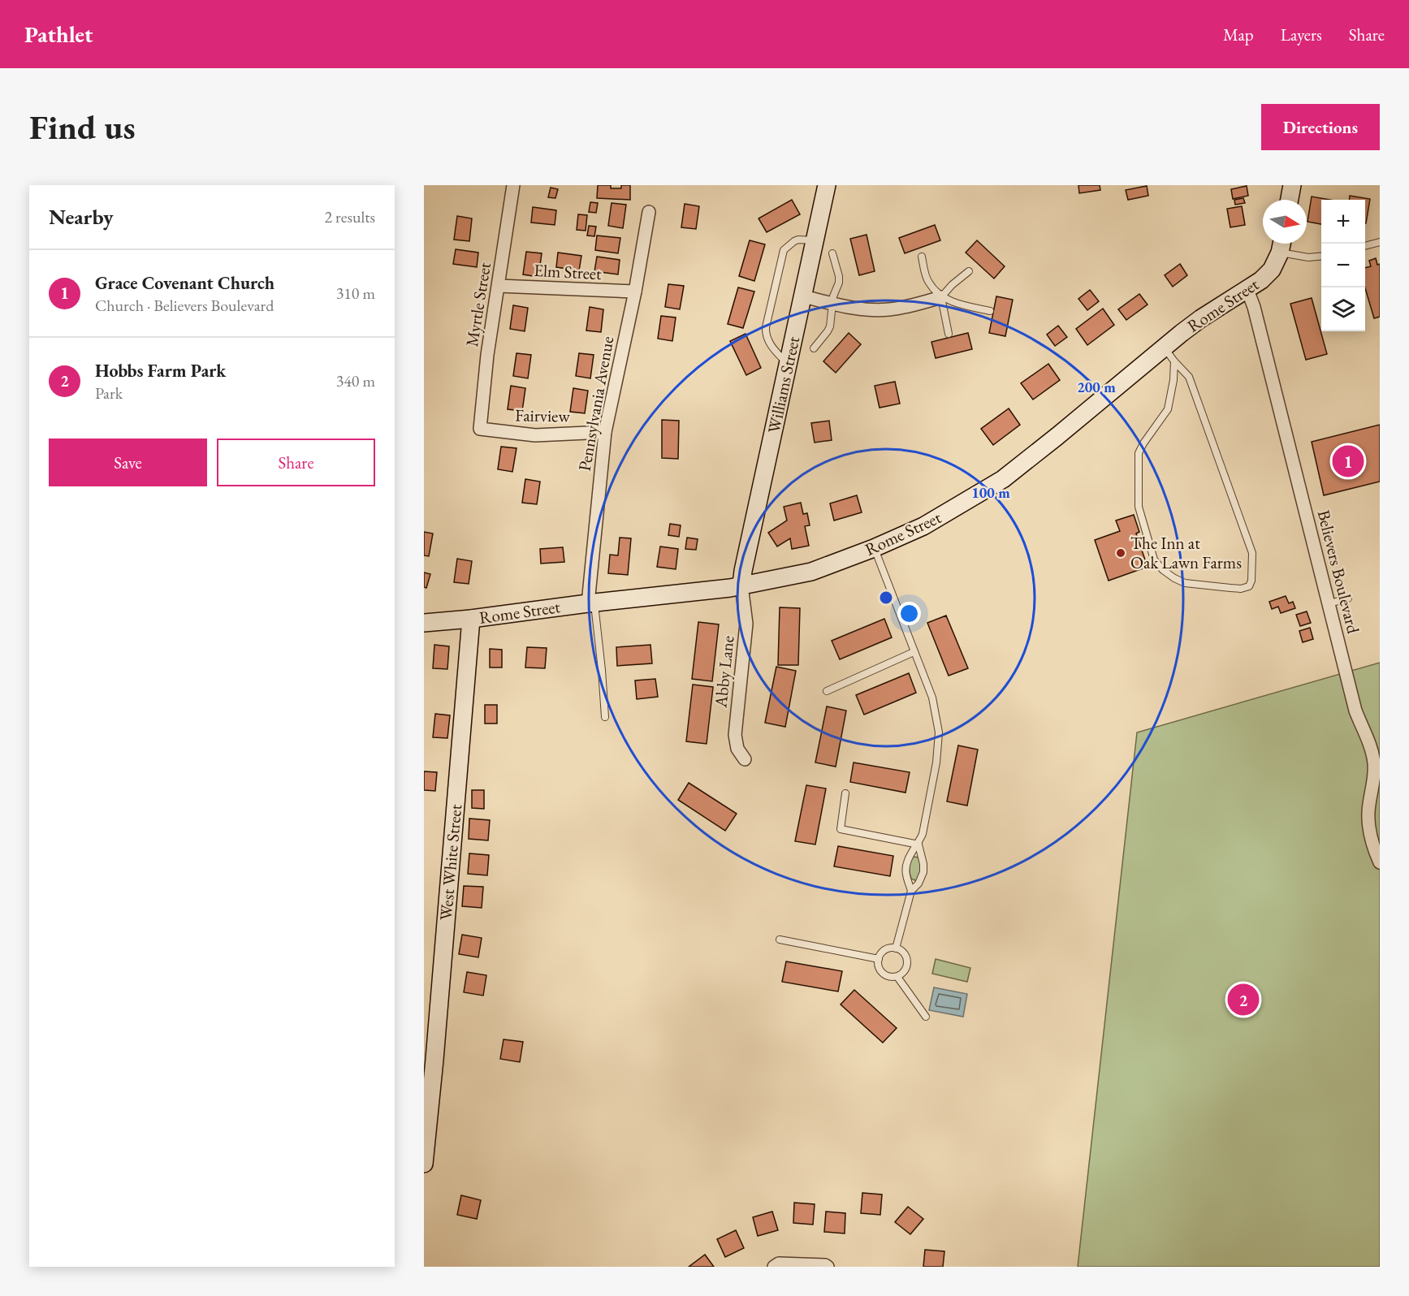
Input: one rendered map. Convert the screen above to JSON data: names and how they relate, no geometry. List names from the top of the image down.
{
  "streets": {
    "street": [
      "Elm Street",
      "Myrtle Street",
      "Rome Street",
      "Williams Street",
      "Pennsylvania Avenue",
      "Fairview",
      "Believers Boulevard",
      "Abby Lane",
      "West White Street"
    ]
  },
  "crossings": [
    ["Elm Street", "Myrtle Street"],
    ["Elm Street", "Pennsylvania Avenue"],
    ["Myrtle Street", "Fairview"],
    ["Rome Street", "Williams Street"],
    ["Rome Street", "Pennsylvania Avenue"],
    ["Rome Street", "Believers Boulevard"],
    ["Rome Street", "Abby Lane"],
    ["Rome Street", "West White Street"],
    ["Williams Street", "Abby Lane"],
    ["Pennsylvania Avenue", "Fairview"]
  ],
  "places": ["The Inn at Oak Lawn Farms"],
  "north": "right",
  "page": {
    "header": "Pathlet",
    "nav": ["Map", "Layers", "Share"],
    "buttons": [
      "Directions",
      ["Save", "Share"]
    ],
    "title": "Find us",
    "heading": ["Nearby", "2 results"],
    "map_buttons": ["+", "−"],
    "list": [
      {
        "mark": "1",
        "name": "Grace Covenant Church",
        "note": "Church · Believers Boulevard",
        "value": "310 m"
      },
      {
        "mark": "2",
        "name": "Hobbs Farm Park",
        "note": "Park",
        "value": "340 m"
      }
    ],
    "pins": ["1", "2"]
  },
  "rings": ["200 m", "100 m"]
}
